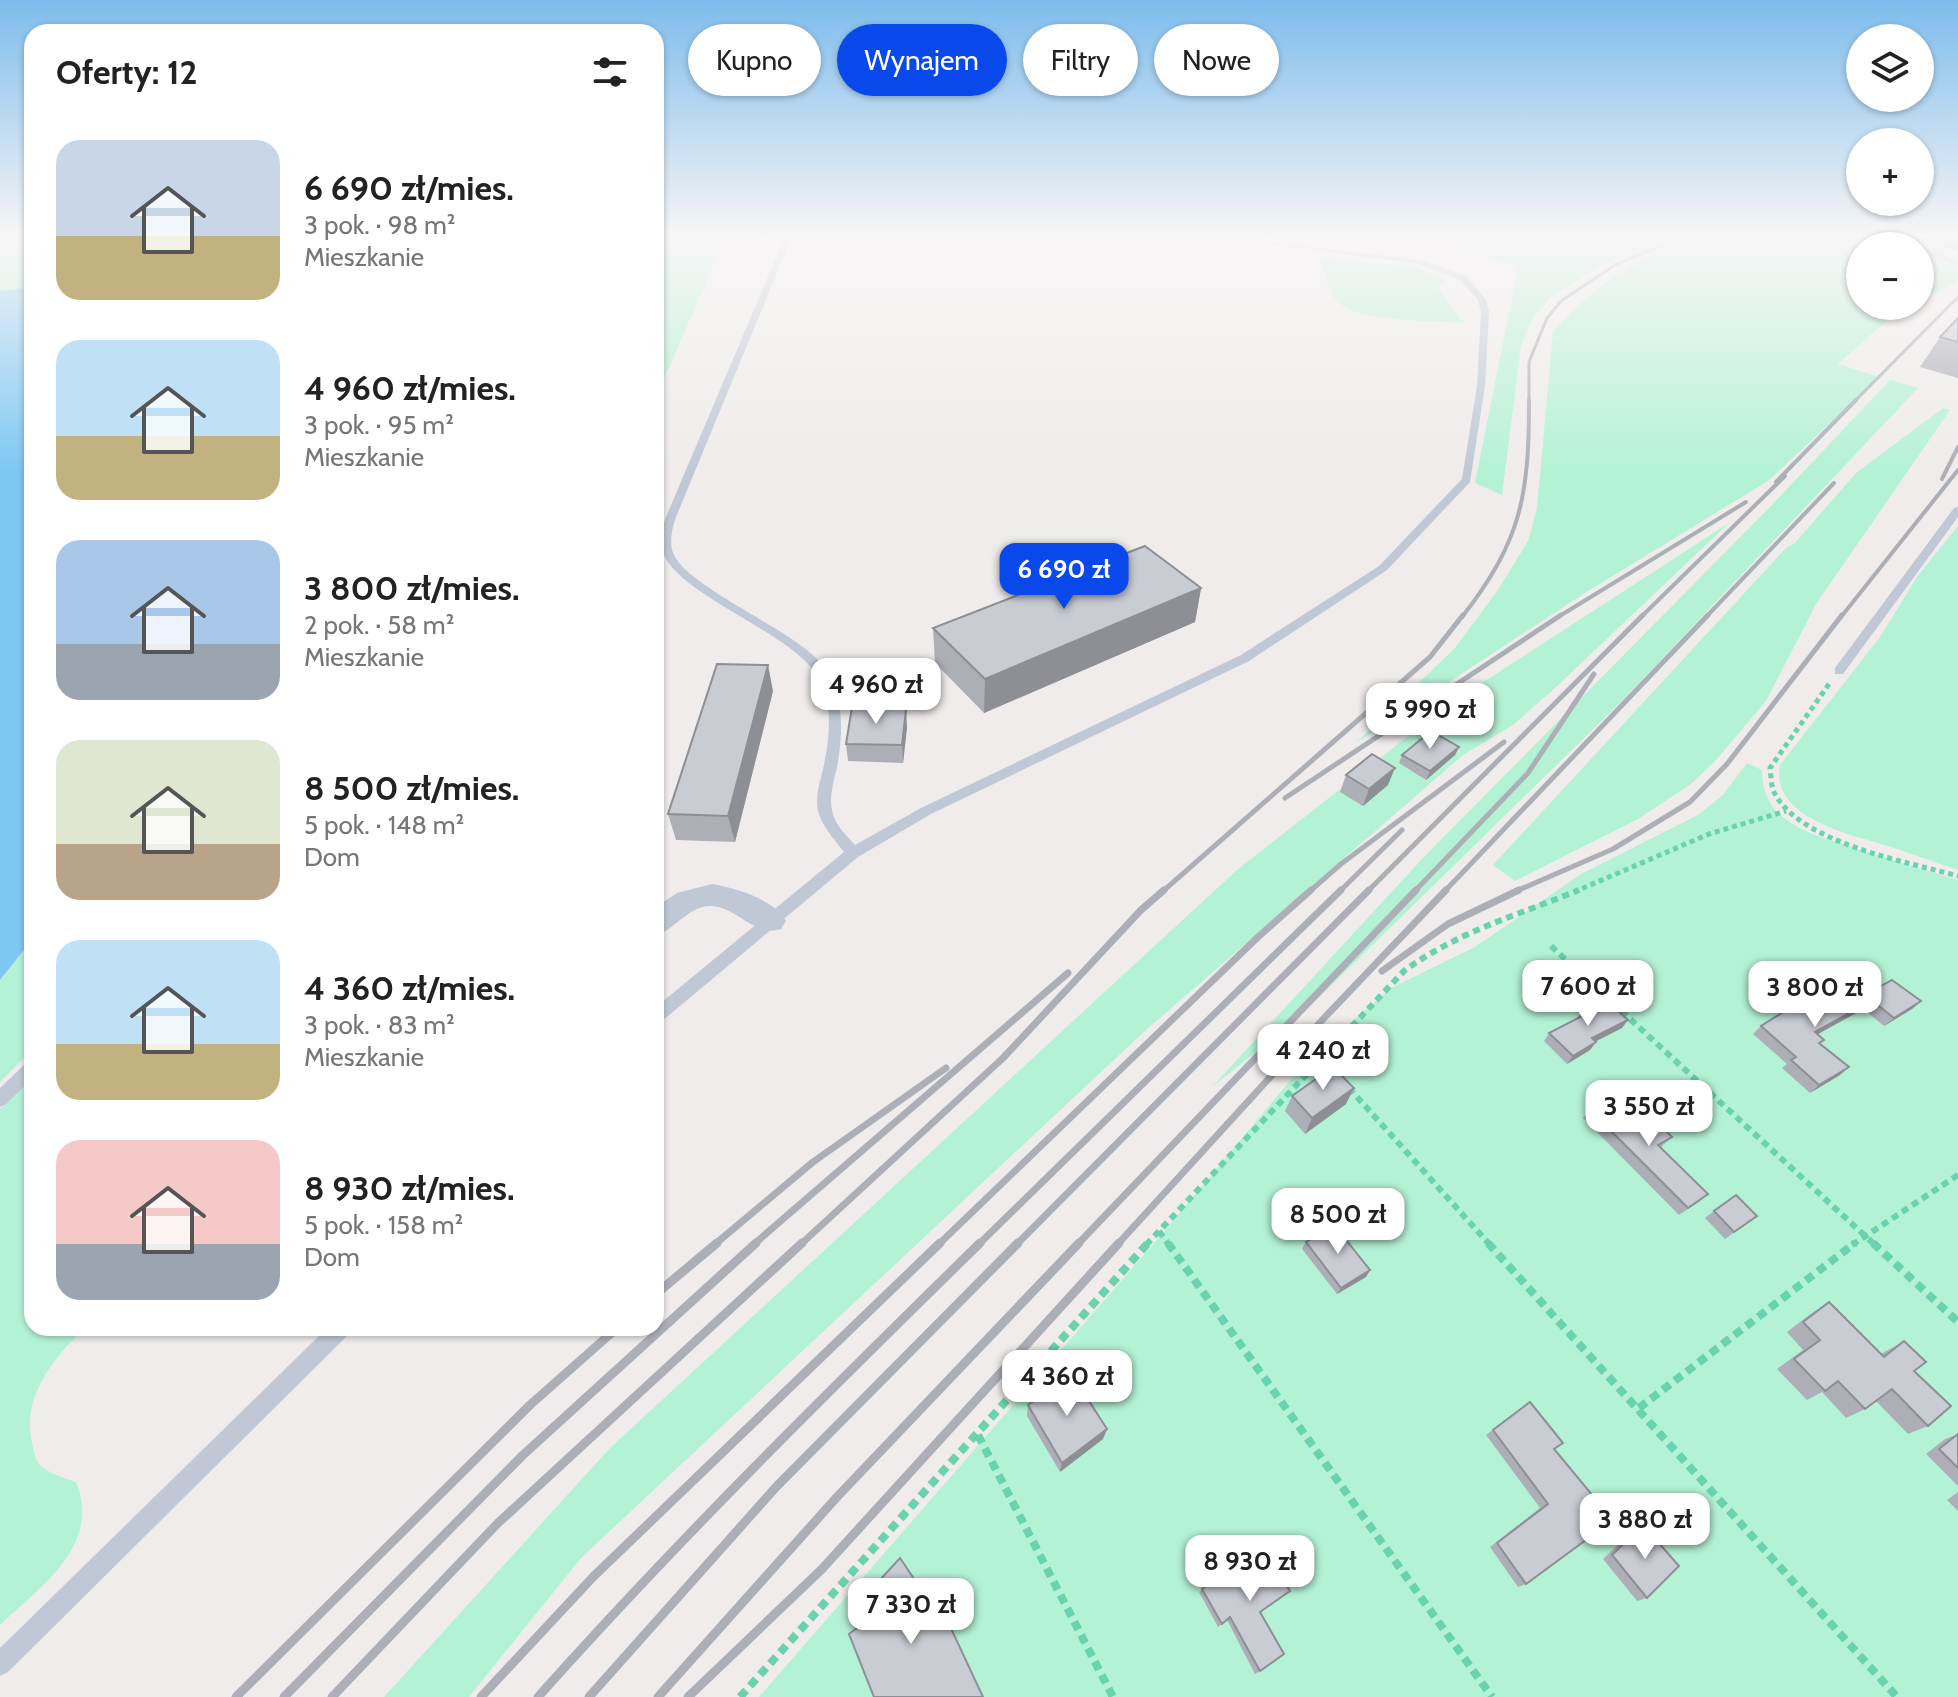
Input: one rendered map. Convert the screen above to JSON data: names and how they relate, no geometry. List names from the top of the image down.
{
  "page": {
    "map_buttons": ["+", "−"],
    "chip": [
      "Kupno",
      "Wynajem",
      "Filtry",
      "Nowe"
    ],
    "heading": "Oferty: 12",
    "list": [
      {
        "name": "6 690 zł/mies.",
        "note": "3 pok. · 98 m² · Mieszkanie"
      },
      {
        "name": "4 960 zł/mies.",
        "note": "3 pok. · 95 m² · Mieszkanie"
      },
      {
        "name": "3 800 zł/mies.",
        "note": "2 pok. · 58 m² · Mieszkanie"
      },
      {
        "name": "8 500 zł/mies.",
        "note": "5 pok. · 148 m² · Dom"
      },
      {
        "name": "4 360 zł/mies.",
        "note": "3 pok. · 83 m² · Mieszkanie"
      },
      {
        "name": "8 930 zł/mies.",
        "note": "5 pok. · 158 m² · Dom"
      }
    ],
    "price": [
      "6 690 zł",
      "4 960 zł",
      "5 990 zł",
      "7 600 zł",
      "3 800 zł",
      "4 240 zł",
      "3 550 zł",
      "8 500 zł",
      "4 360 zł",
      "3 880 zł",
      "8 930 zł",
      "7 330 zł"
    ]
  }
}
